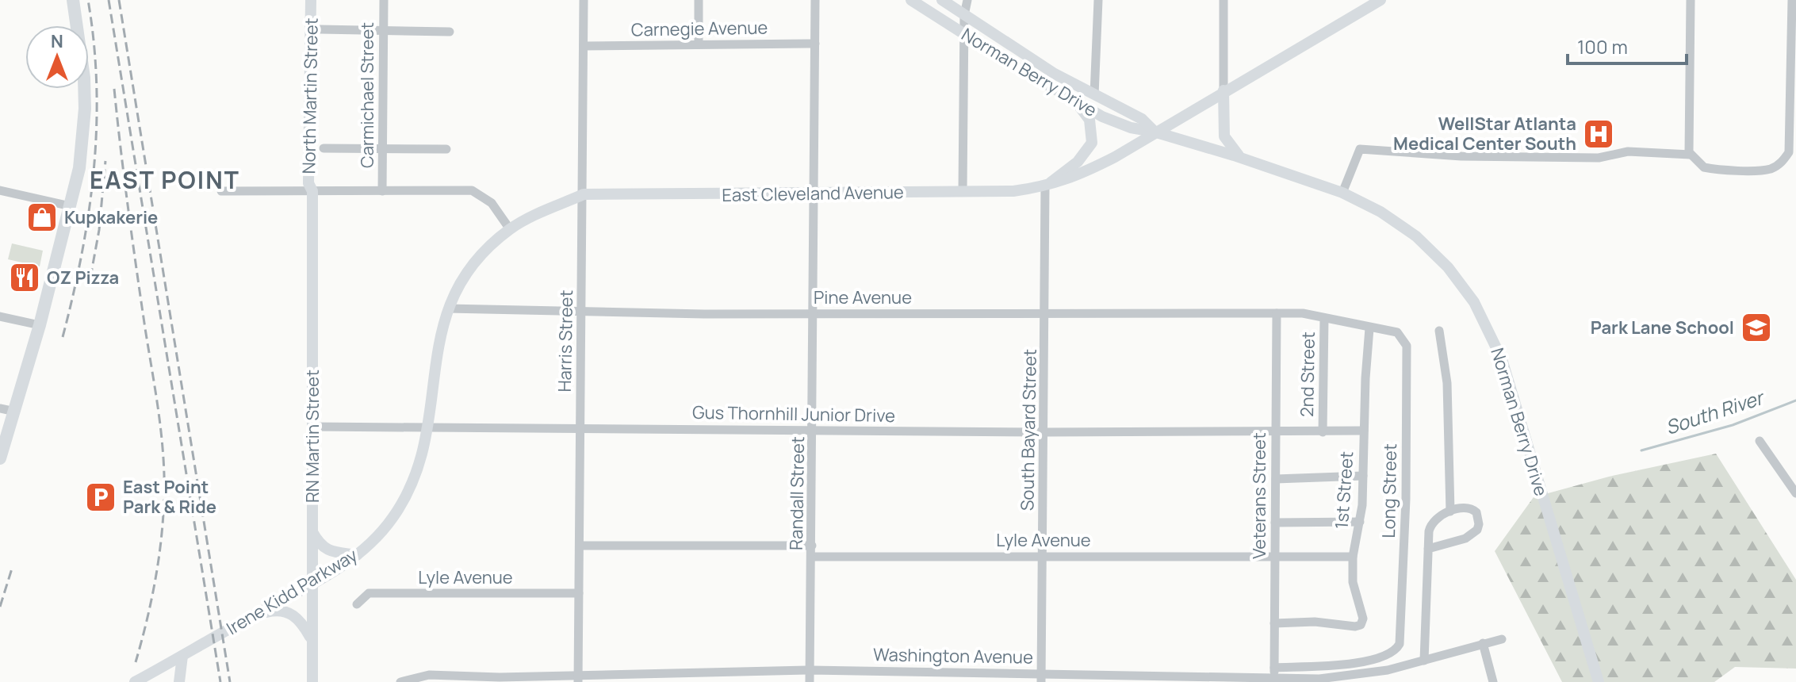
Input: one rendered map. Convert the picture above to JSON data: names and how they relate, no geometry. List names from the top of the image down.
{
  "streets": {
    "main road": [
      "Norman Berry Drive",
      "North Martin Street",
      "East Cleveland Avenue",
      "RN Martin Street",
      "Irene Kidd Parkway"
    ],
    "street": [
      "Carnegie Avenue",
      "Carmichael Street",
      "Pine Avenue",
      "Harris Street",
      "2nd Street",
      "Gus Thornhill Junior Drive",
      "South Bayard Street",
      "1st Street",
      "Long Street",
      "Randall Street",
      "Veterans Street",
      "Lyle Avenue",
      "Washington Avenue"
    ]
  },
  "crossings": [
    ["Carnegie Avenue", "Harris Street"],
    ["Carnegie Avenue", "Randall Street"],
    ["Norman Berry Drive", "East Cleveland Avenue"],
    ["North Martin Street", "RN Martin Street"],
    ["East Cleveland Avenue", "Harris Street"],
    ["East Cleveland Avenue", "South Bayard Street"],
    ["East Cleveland Avenue", "Randall Street"],
    ["East Cleveland Avenue", "Irene Kidd Parkway"],
    ["Pine Avenue", "Harris Street"],
    ["Pine Avenue", "South Bayard Street"],
    ["Pine Avenue", "Long Street"],
    ["Pine Avenue", "Randall Street"],
    ["Pine Avenue", "Veterans Street"],
    ["Pine Avenue", "Irene Kidd Parkway"],
    ["Harris Street", "Gus Thornhill Junior Drive"],
    ["Harris Street", "Lyle Avenue"],
    ["Harris Street", "Washington Avenue"],
    ["2nd Street", "Gus Thornhill Junior Drive"],
    ["2nd Street", "Long Street"],
    ["Gus Thornhill Junior Drive", "South Bayard Street"],
    ["Gus Thornhill Junior Drive", "RN Martin Street"],
    ["Gus Thornhill Junior Drive", "1st Street"],
    ["Gus Thornhill Junior Drive", "Randall Street"],
    ["Gus Thornhill Junior Drive", "Veterans Street"],
    ["Gus Thornhill Junior Drive", "Irene Kidd Parkway"],
    ["South Bayard Street", "Lyle Avenue"],
    ["South Bayard Street", "Washington Avenue"],
    ["RN Martin Street", "Irene Kidd Parkway"],
    ["1st Street", "Long Street"],
    ["1st Street", "Veterans Street"],
    ["1st Street", "Lyle Avenue"],
    ["Long Street", "Veterans Street"],
    ["Randall Street", "Lyle Avenue"],
    ["Randall Street", "Washington Avenue"],
    ["Veterans Street", "Lyle Avenue"],
    ["Veterans Street", "Washington Avenue"]
  ],
  "districts": ["EAST POINT"],
  "water": ["South River"],
  "places": {
    "hospital": ["WellStar Atlanta Medical Center South"],
    "shop": ["Kupkakerie"],
    "restaurant": ["OZ Pizza"],
    "school or university": ["Park Lane School"],
    "parking": ["East Point Park & Ride"]
  },
  "scale_bar": "100 m",
  "north": "top"
}
